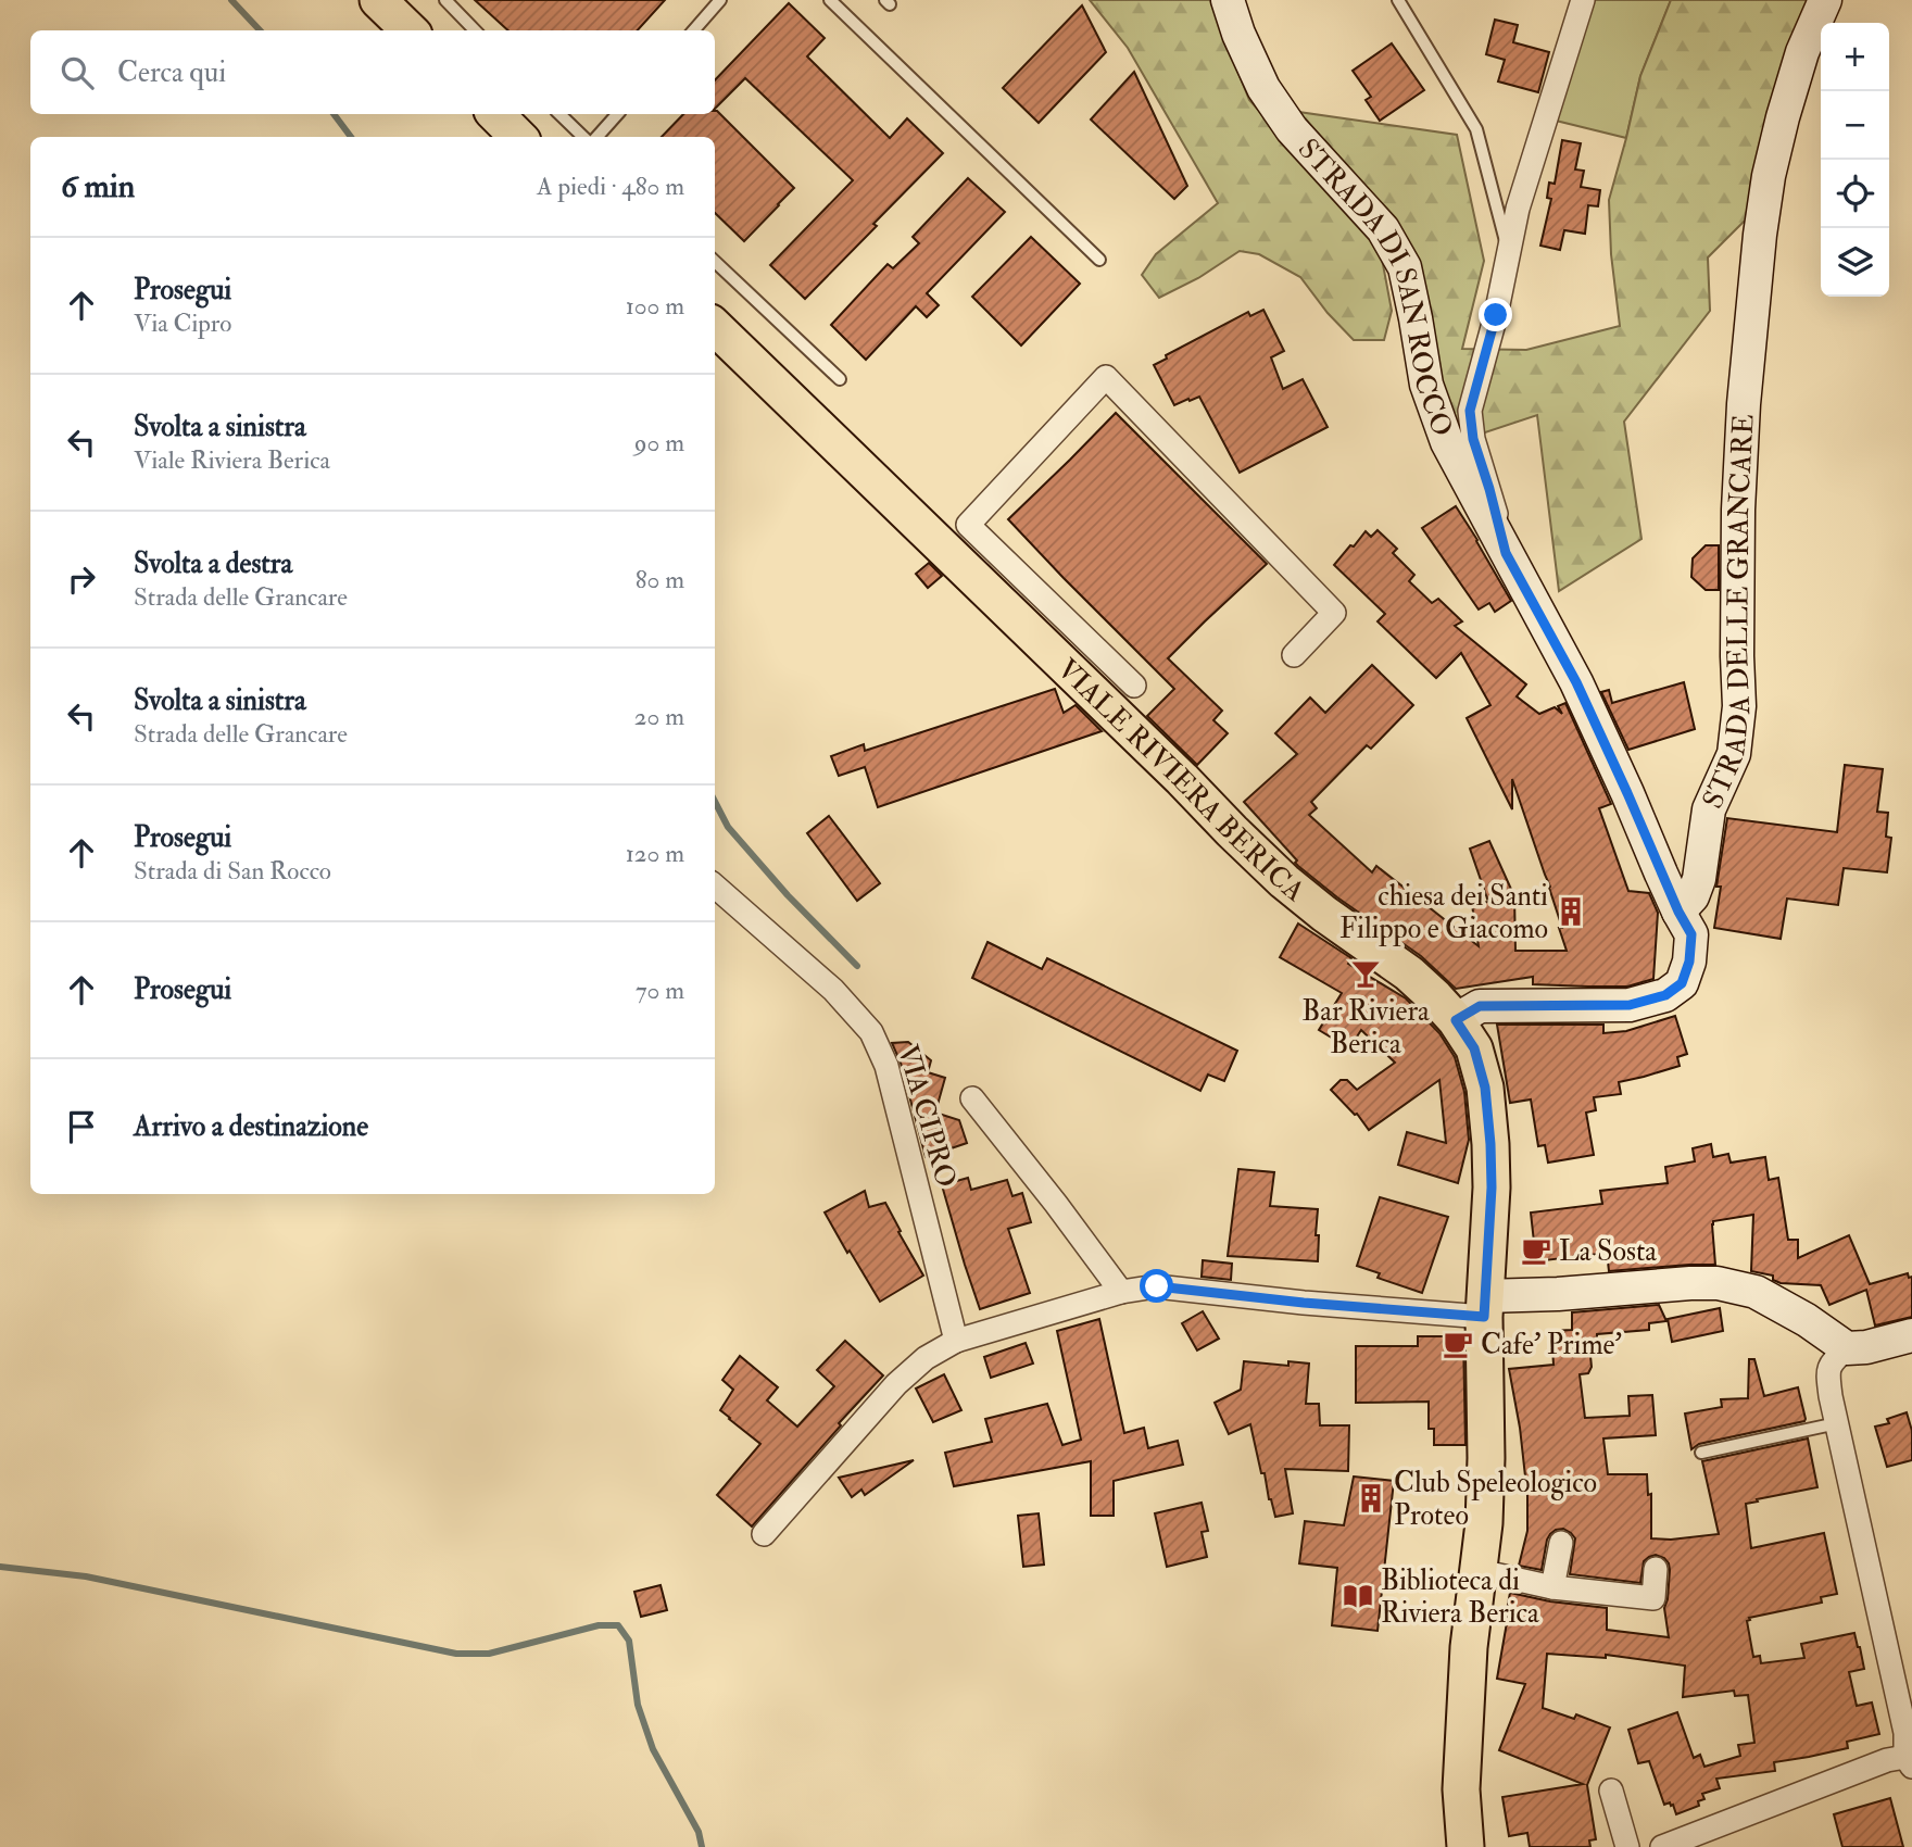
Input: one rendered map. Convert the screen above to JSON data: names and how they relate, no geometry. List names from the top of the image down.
{
  "streets": {
    "main road": ["VIALE RIVIERA BERICA"],
    "street": ["STRADA DI SAN ROCCO", "STRADA DELLE GRANCARE", "VIA CIPRO"]
  },
  "crossings": [
    ["STRADA DI SAN ROCCO", "STRADA DELLE GRANCARE"]
  ],
  "places": {
    "building": ["chiesa dei Santi Filippo e Giacomo", "Club Speleologico Proteo"],
    "bar": ["Bar Riviera Berica"],
    "cafe": ["La Sosta", "Cafe' Prime'"],
    "library": ["Biblioteca di Riviera Berica"]
  },
  "page": {
    "map_buttons": ["+", "−"],
    "search": "Cerca qui",
    "heading": ["6 min", "A piedi · 480 m"],
    "list": [
      ["Prosegui", "Via Cipro", "100 m"],
      ["Svolta a sinistra", "Viale Riviera Berica", "90 m"],
      ["Svolta a destra", "Strada delle Grancare", "80 m"],
      ["Svolta a sinistra", "Strada delle Grancare", "20 m"],
      ["Prosegui", "Strada di San Rocco", "120 m"],
      ["Prosegui", "70 m"],
      "Arrivo a destinazione"
    ]
  }
}
